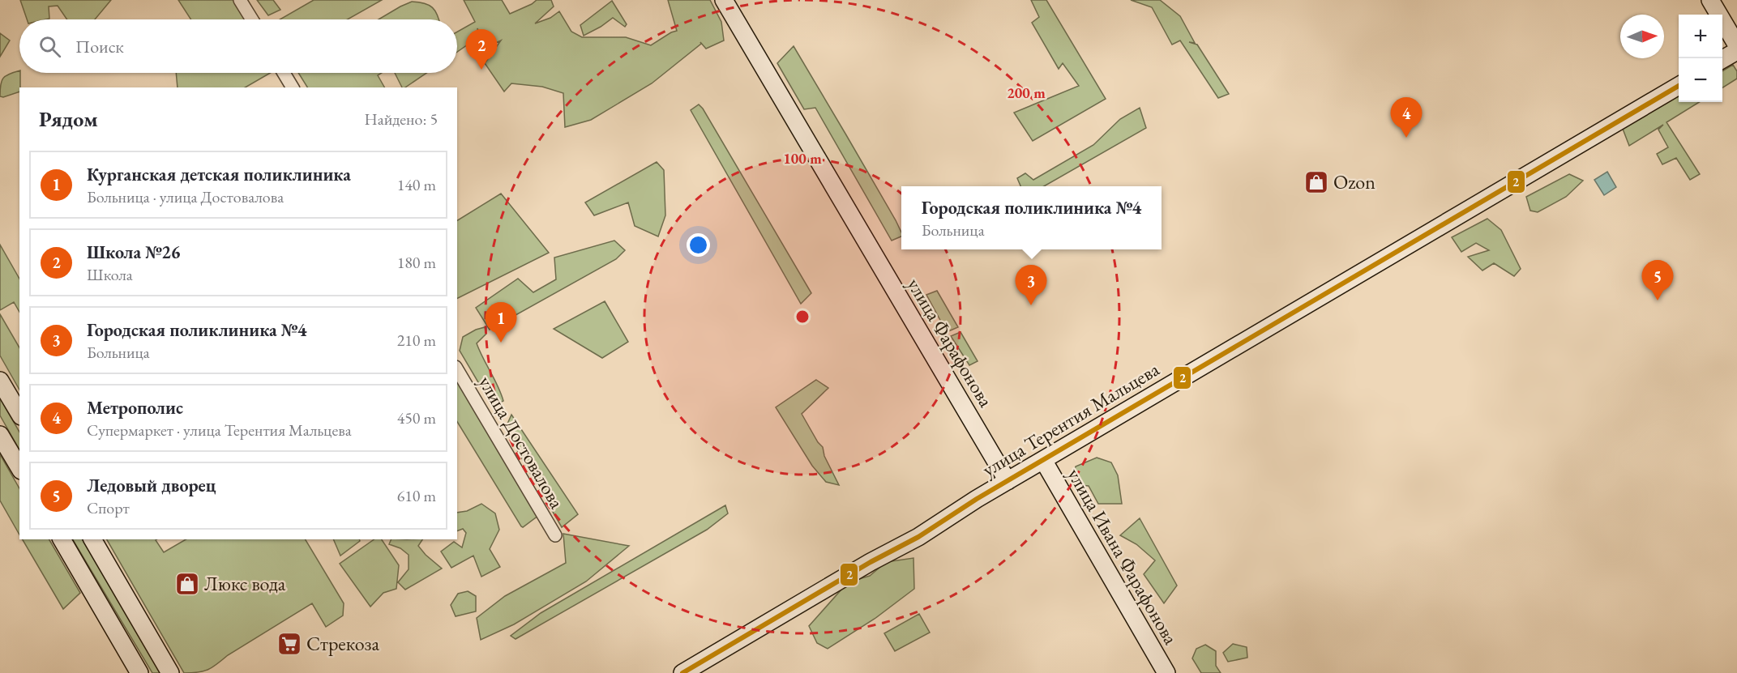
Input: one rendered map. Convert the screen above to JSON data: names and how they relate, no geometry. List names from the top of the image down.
{
  "streets": {
    "street": [
      "улица Фарафонова",
      "улица Терентия Мальцева",
      "улица Достовалова",
      "улица Ивана Фарафонова"
    ]
  },
  "crossings": [
    ["улица Фарафонова", "улица Терентия Мальцева"],
    ["улица Терентия Мальцева", "улица Ивана Фарафонова"]
  ],
  "places": {
    "shop": ["Ozon", "Люкс вода"],
    "supermarket": ["Стрекоза"]
  },
  "lines": ["transit line 2"],
  "north": "right",
  "page": {
    "map_buttons": ["+", "−"],
    "search": "Поиск",
    "pins": [
      "2",
      "4",
      "5",
      "3",
      "1"
    ],
    "heading": ["Рядом", "Найдено: 5"],
    "list": [
      {
        "mark": "1",
        "name": "Курганская детская поликлиника",
        "note": "Больница · улица Достовалова",
        "value": "140 m"
      },
      {
        "mark": "2",
        "name": "Школа №26",
        "note": "Школа",
        "value": "180 m"
      },
      {
        "mark": "3",
        "name": "Городская поликлиника №4",
        "note": "Больница",
        "value": "210 m"
      },
      {
        "mark": "4",
        "name": "Метрополис",
        "note": "Супермаркет · улица Терентия Мальцева",
        "value": "450 m"
      },
      {
        "mark": "5",
        "name": "Ледовый дворец",
        "note": "Спорт",
        "value": "610 m"
      }
    ],
    "popup": ["Городская поликлиника №4", "Больница"]
  },
  "rings": ["200 m", "100 m"]
}
